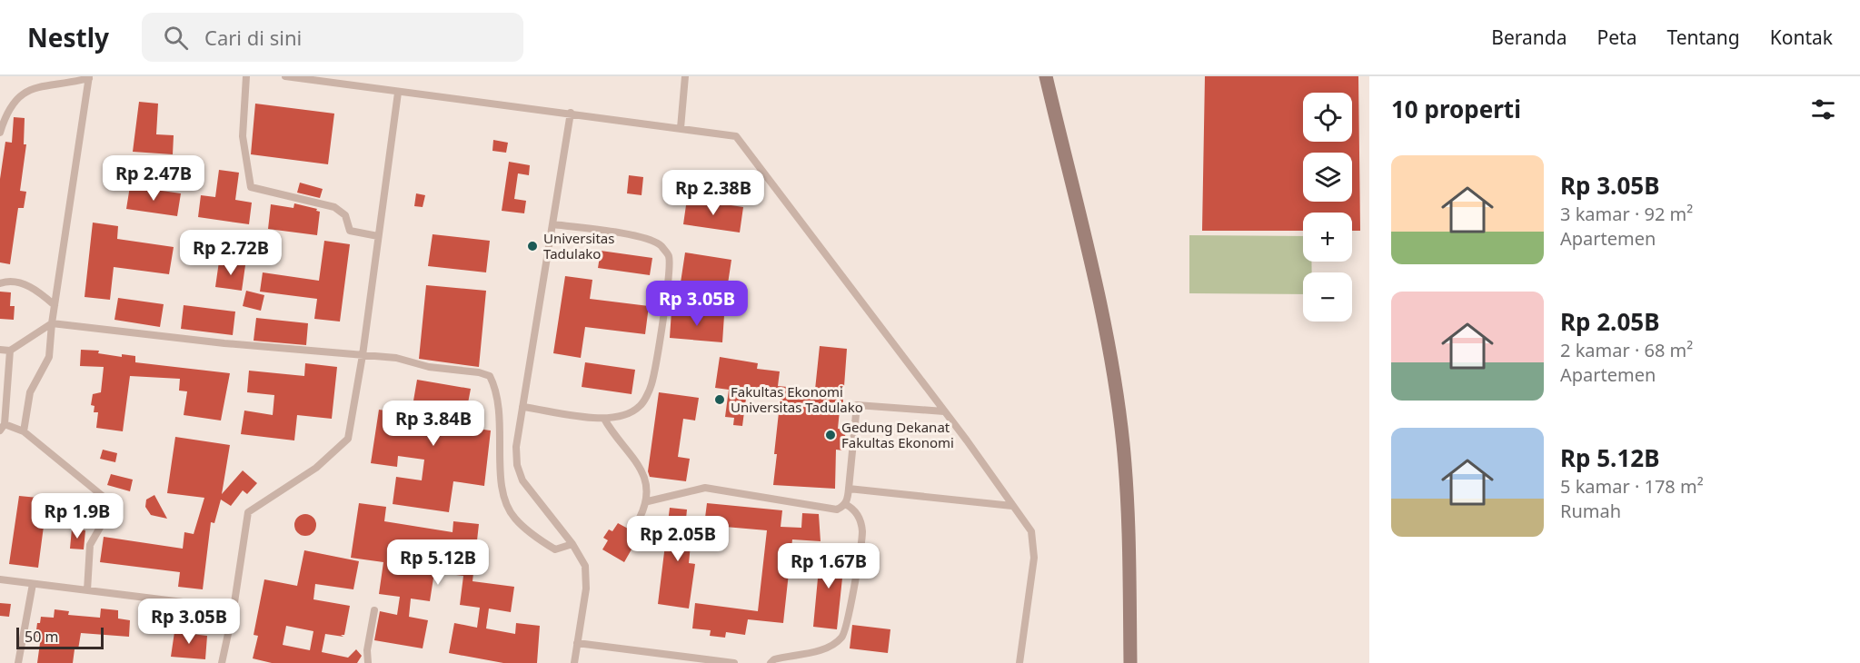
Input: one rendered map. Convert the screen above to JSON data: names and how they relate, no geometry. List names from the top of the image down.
{
  "places": ["Universitas Tadulako", "Fakultas Ekonomi Universitas Tadulako", "Gedung Dekanat Fakultas Ekonomi"],
  "scale_bar": "50 m",
  "page": {
    "header": "Nestly",
    "search": "Cari di sini",
    "nav": [
      "Beranda",
      "Peta",
      "Tentang",
      "Kontak"
    ],
    "heading": "10 properti",
    "map_buttons": ["+", "−"],
    "list": [
      {
        "name": "Rp 3.05B",
        "note": "3 kamar · 92 m² · Apartemen"
      },
      {
        "name": "Rp 2.05B",
        "note": "2 kamar · 68 m² · Apartemen"
      },
      {
        "name": "Rp 5.12B",
        "note": "5 kamar · 178 m² · Rumah"
      }
    ],
    "price": [
      "Rp 2.47B",
      "Rp 2.38B",
      "Rp 2.72B",
      "Rp 3.05B",
      "Rp 3.84B",
      "Rp 1.9B",
      "Rp 2.05B",
      "Rp 5.12B",
      "Rp 1.67B",
      "Rp 3.05B"
    ],
    "scale": "50 m"
  }
}
